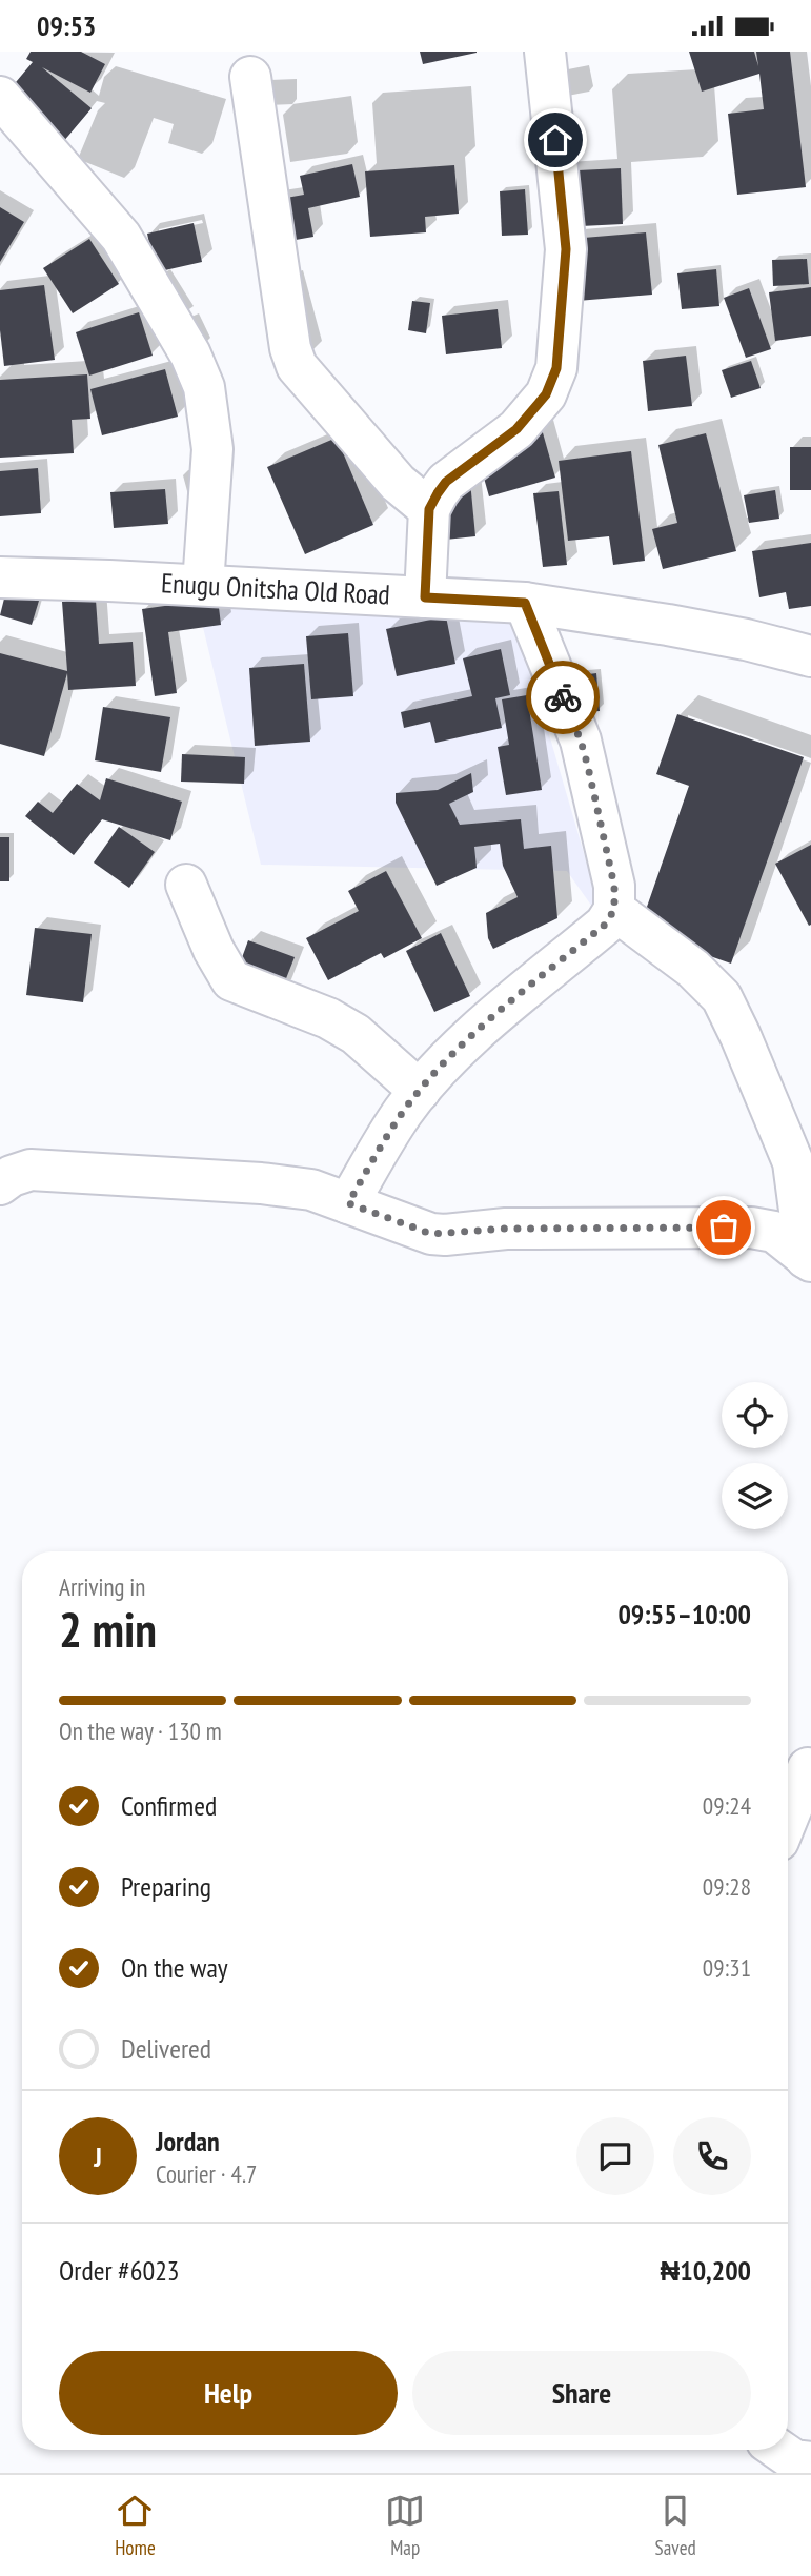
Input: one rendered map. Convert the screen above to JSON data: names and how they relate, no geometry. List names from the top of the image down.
{
  "streets": {
    "street": ["Enugu Onitsha Old Road"]
  },
  "page": {
    "status": "09:53",
    "heading": ["2 min", "Arriving in", "09:55–10:00"],
    "panel": [
      "Jordan",
      "Courier · 4.7",
      "Order #6023",
      "₦10,200"
    ],
    "bar": "On the way · 130 m",
    "list": [
      ["Confirmed", "09:24"],
      ["Preparing", "09:28"],
      ["On the way", "09:31"],
      "Delivered"
    ],
    "round": "J",
    "buttons": ["Help", "Share"],
    "tabs": ["Home", "Map", "Saved"]
  }
}
